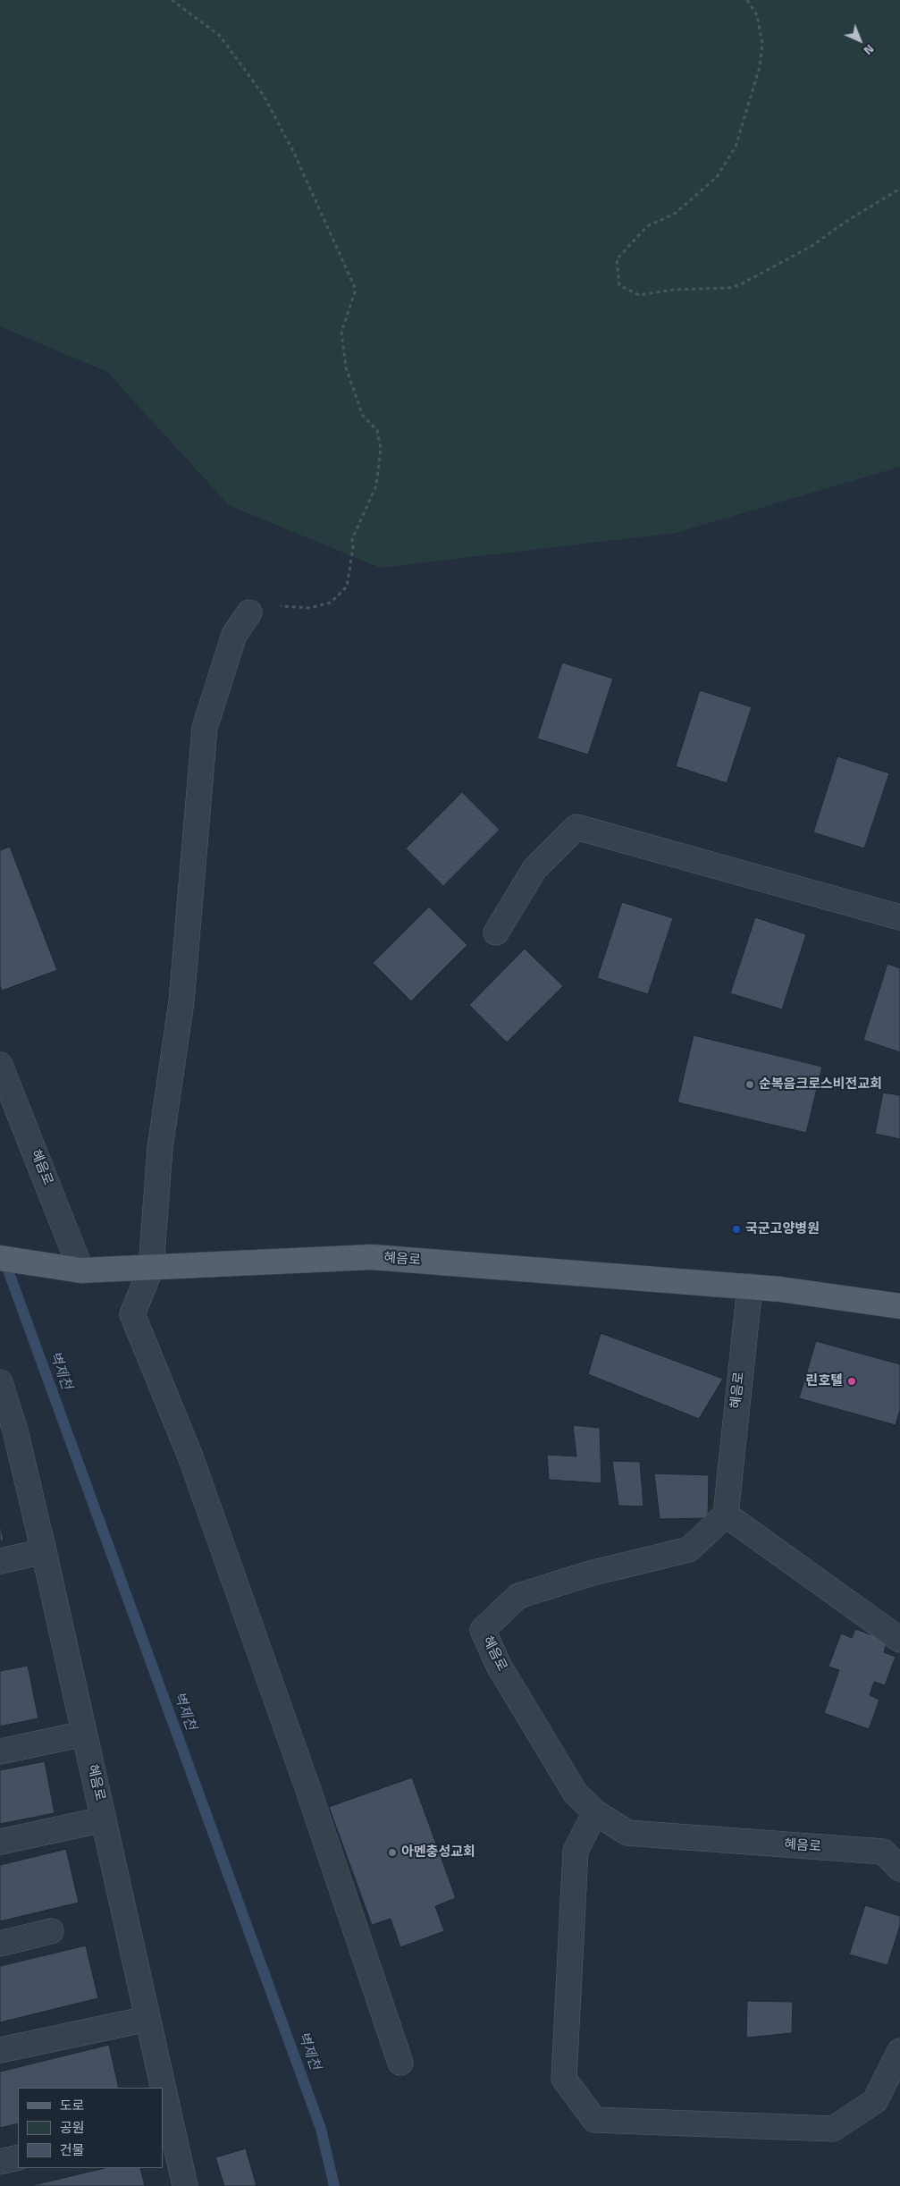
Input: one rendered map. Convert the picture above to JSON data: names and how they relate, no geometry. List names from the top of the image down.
{
  "streets": {
    "main road": ["혜음로"]
  },
  "water": ["벽제천"],
  "places": [
    "순복음크로스비전교회",
    "국군고양병원",
    "린호텔",
    "아멘충성교회"
  ],
  "legend": ["도로", "공원", "건물"],
  "north": "bottom right"
}
